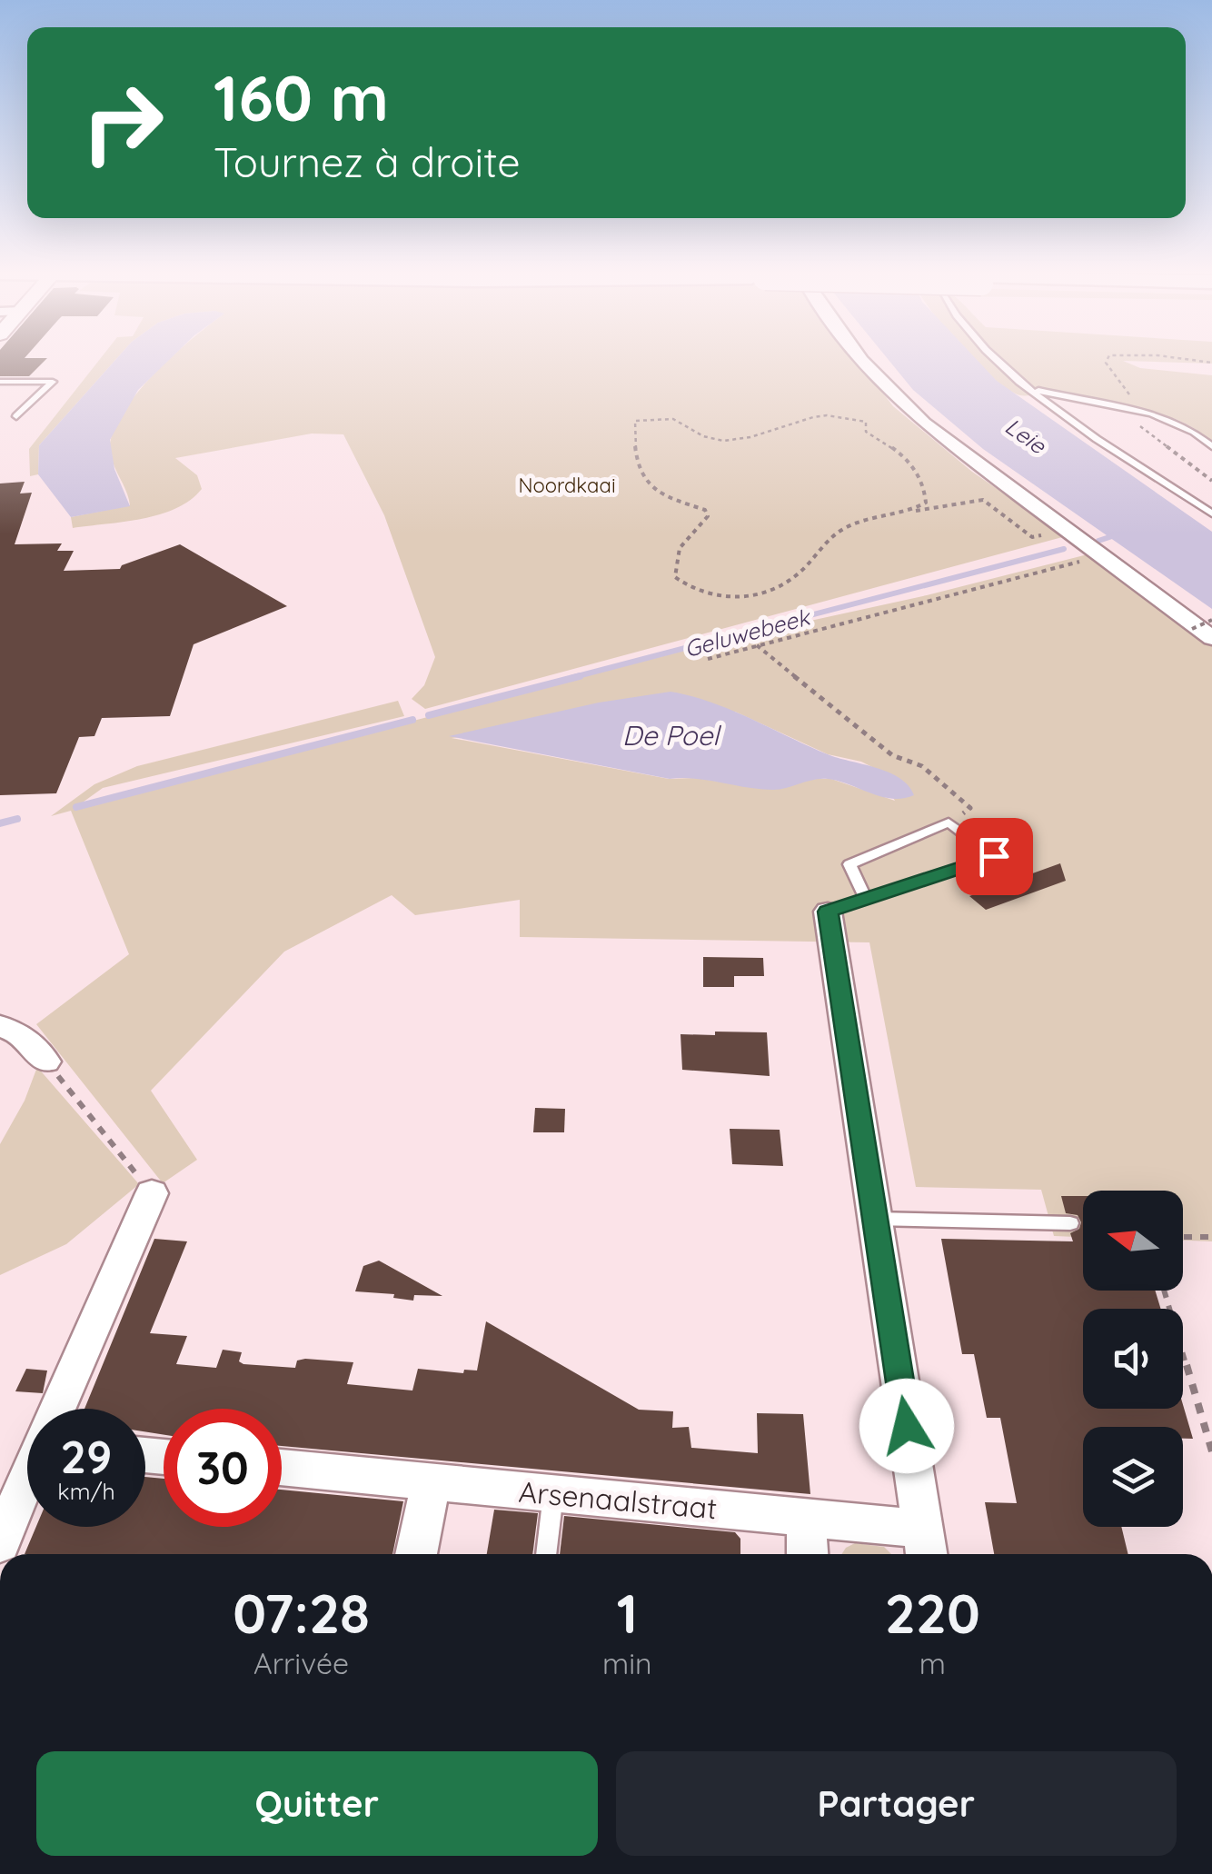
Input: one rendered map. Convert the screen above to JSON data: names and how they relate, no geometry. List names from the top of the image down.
{
  "streets": {
    "street": ["Arsenaalstraat"]
  },
  "water": ["Leie", "Geluwebeek", "De Poel"],
  "parks": ["Noordkaai"],
  "north": "left",
  "page": {
    "turn": ["160 m", "Tournez à droite"],
    "speed": "29 km/h",
    "limit": "30",
    "eta": [
      "07:28",
      "Arrivée",
      "1",
      "min",
      "220",
      "m"
    ],
    "buttons": ["Quitter", "Partager"]
  }
}
